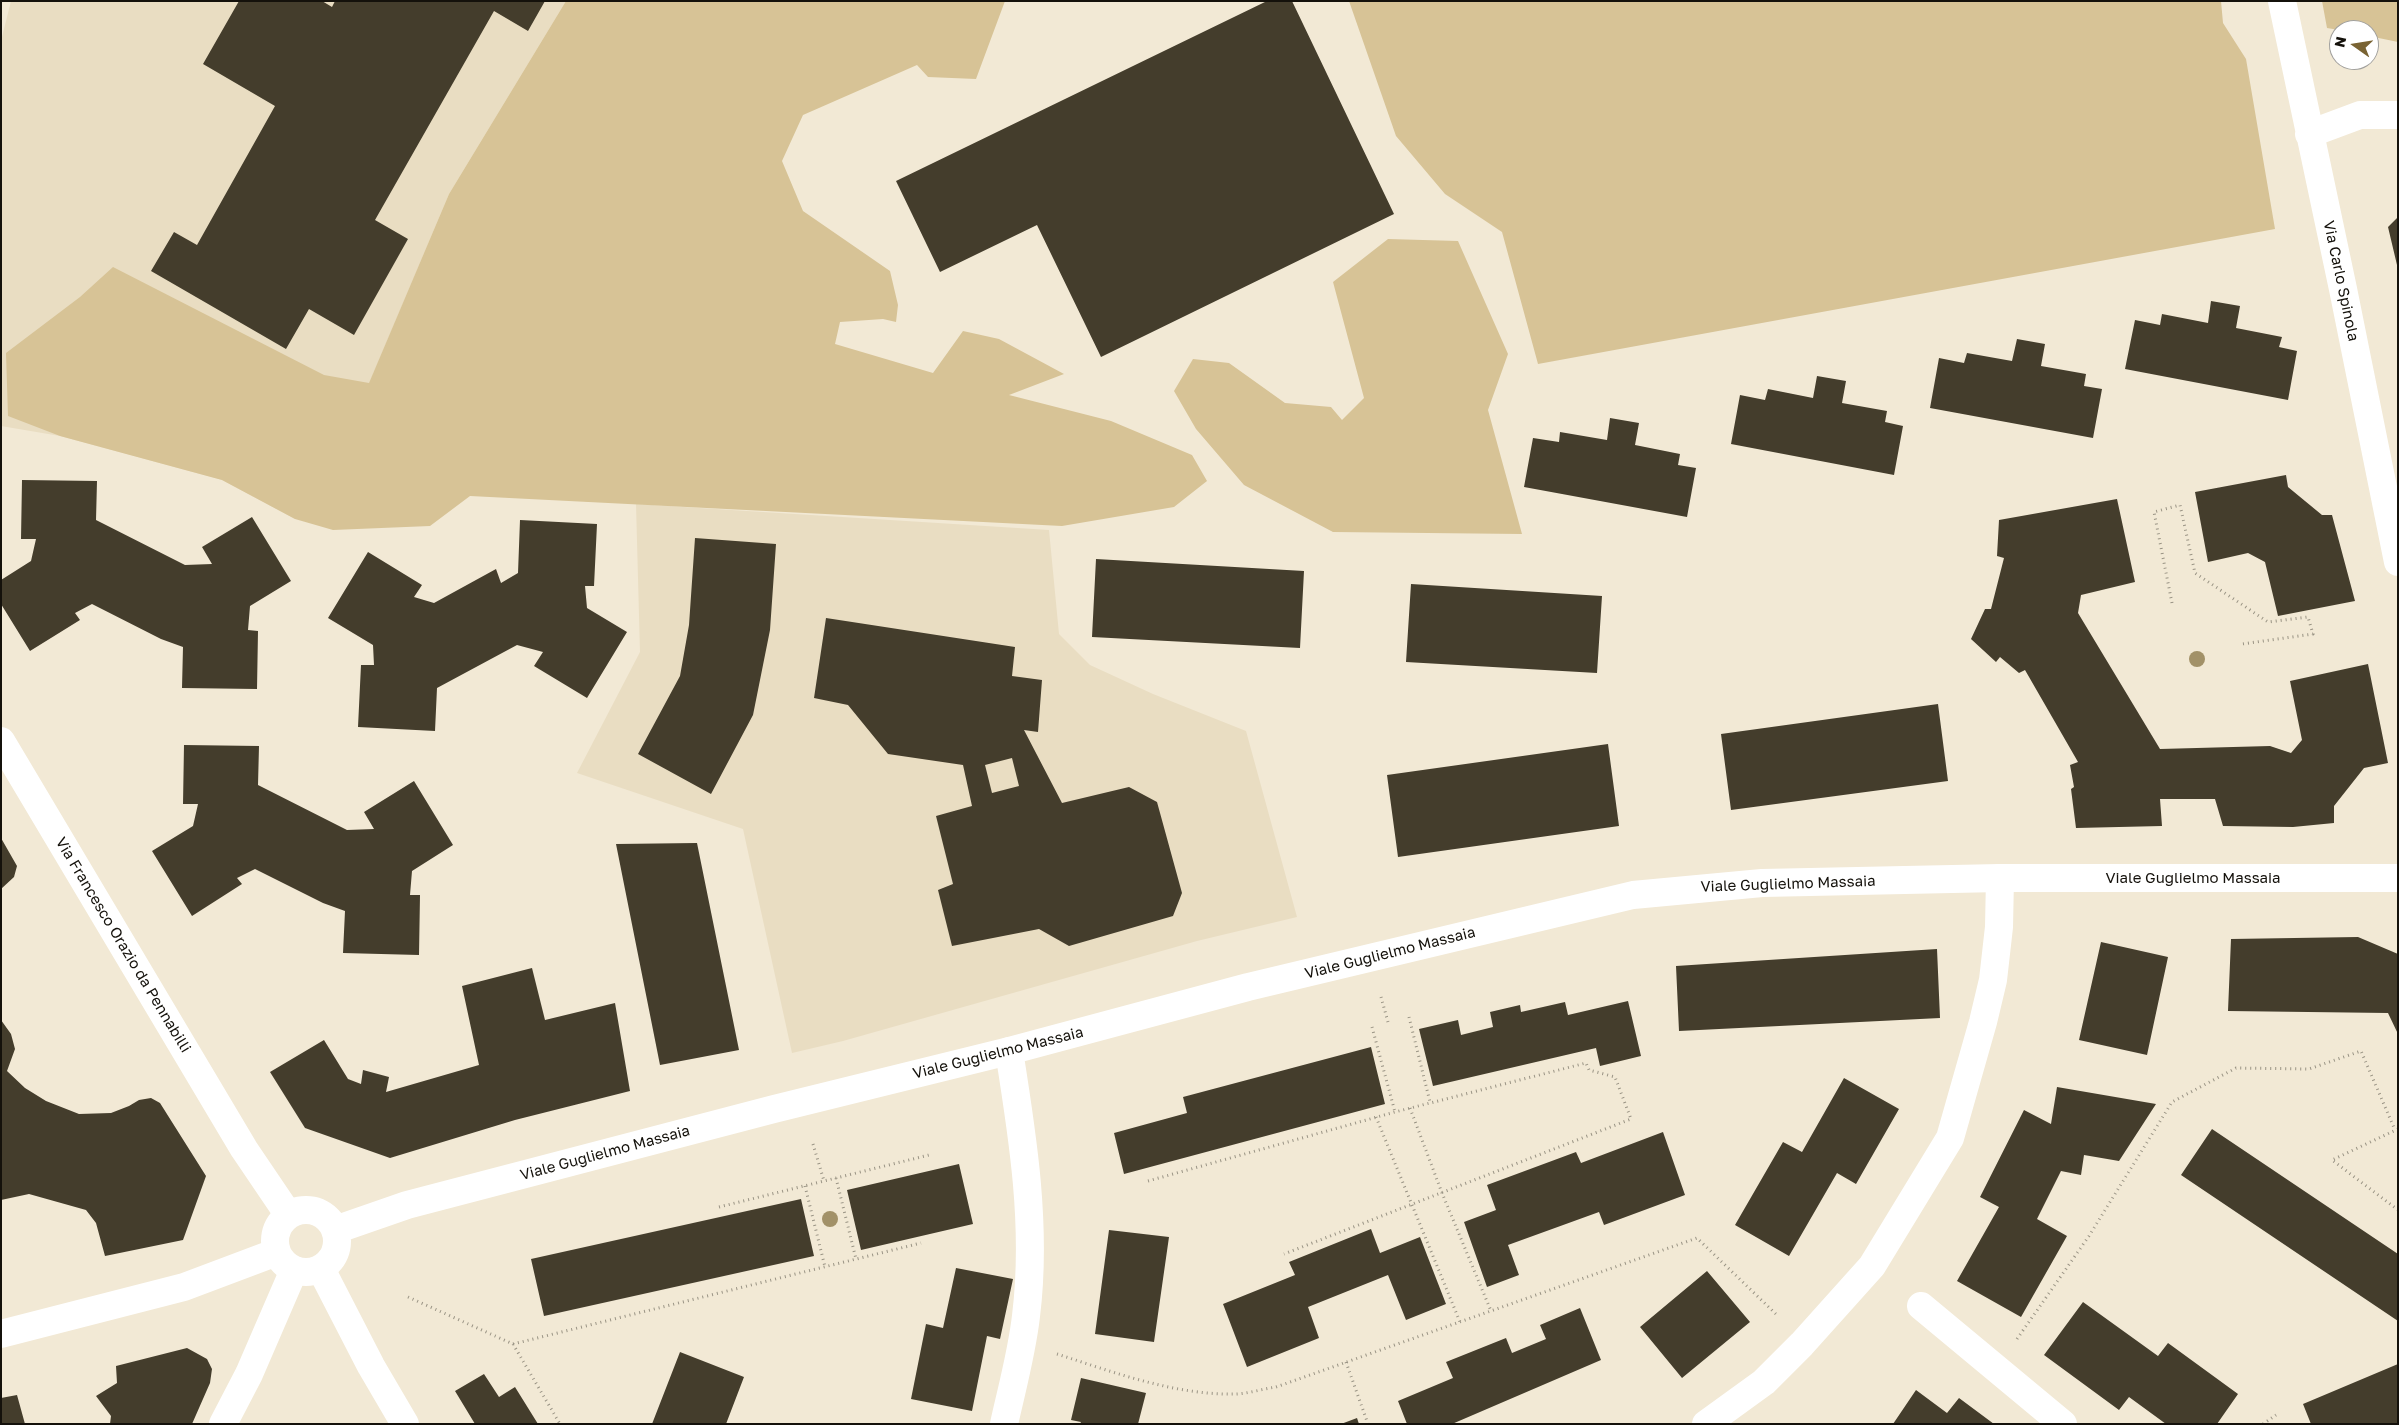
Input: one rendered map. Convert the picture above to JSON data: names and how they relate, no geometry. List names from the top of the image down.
{
  "streets": {
    "street": ["Via Carlo Spinola", "Viale Guglielmo Massaia", "Via Francesco Orazio da Pennabilli"]
  },
  "crossings": [
    ["Viale Guglielmo Massaia", "Via Francesco Orazio da Pennabilli"]
  ],
  "north": "left"
}
